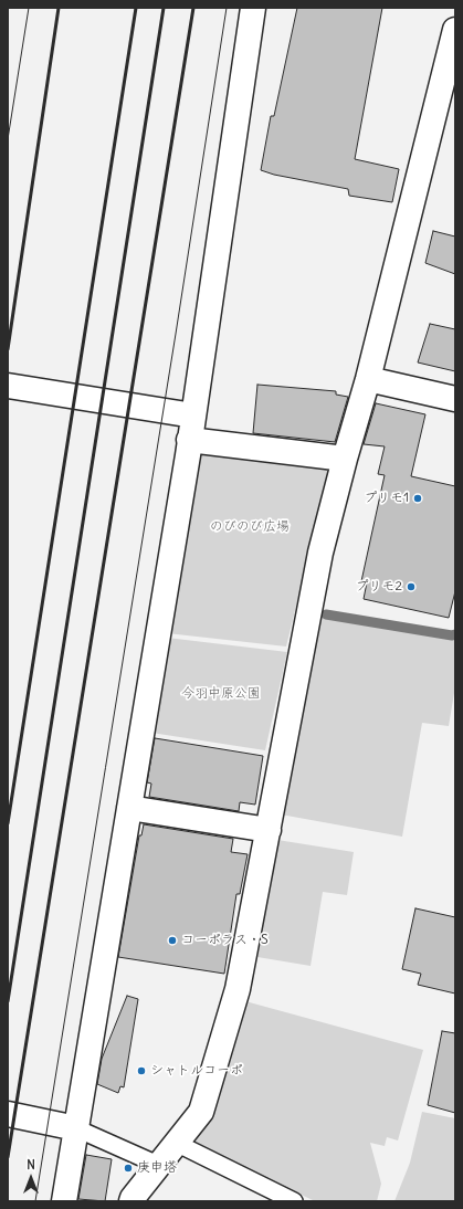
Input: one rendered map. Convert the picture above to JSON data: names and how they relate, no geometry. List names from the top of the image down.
{
  "parks": ["のびのび広場", "今羽中原公園"],
  "places": [
    "プリモ1",
    "プリモ2",
    "コーポラス・S",
    "シャトルコーポ",
    "庚申塔"
  ],
  "north": "top"
}
